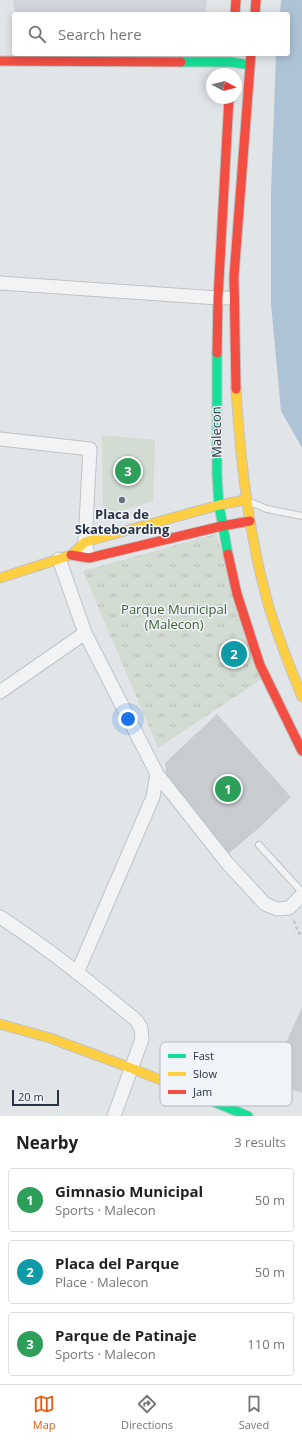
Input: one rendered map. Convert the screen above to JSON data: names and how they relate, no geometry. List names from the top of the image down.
{
  "streets": {
    "street": ["Malecon"]
  },
  "parks": ["Parque Municipal (Malecon)"],
  "places": ["Placa de Skateboarding"],
  "legend": ["Fast", "Slow", "Jam"],
  "scale_bar": "20 m",
  "north": "right",
  "page": {
    "search": "Search here",
    "pins": ["3", "2", "1"],
    "scale": "20 m",
    "heading": ["Nearby", "3 results"],
    "list": [
      {
        "mark": "1",
        "name": "Gimnasio Municipal",
        "note": "Sports · Malecon",
        "value": "50 m"
      },
      {
        "mark": "2",
        "name": "Placa del Parque",
        "note": "Place · Malecon",
        "value": "50 m"
      },
      {
        "mark": "3",
        "name": "Parque de Patinaje",
        "note": "Sports · Malecon",
        "value": "110 m"
      }
    ],
    "nav": ["Map", "Directions", "Saved"]
  }
}
